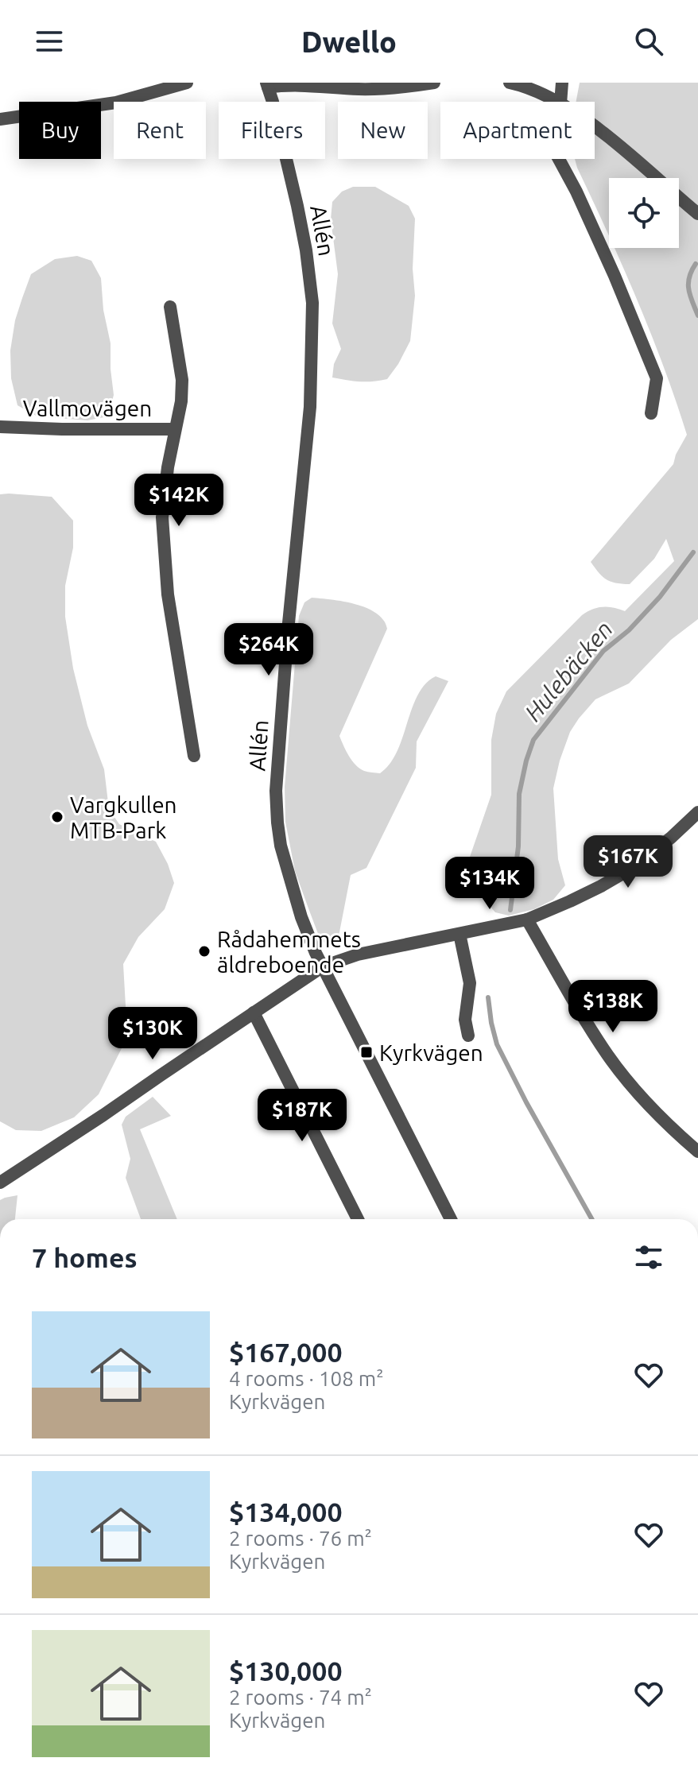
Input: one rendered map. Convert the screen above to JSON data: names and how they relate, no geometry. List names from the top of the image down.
{
  "streets": {
    "street": ["Allén", "Vallmovägen"]
  },
  "water": ["Hulebäcken"],
  "places": {
    "other": ["Vargkullen MTB-Park", "Rådahemmets äldreboende"],
    "transit": ["Kyrkvägen"]
  },
  "page": {
    "header": "Dwello",
    "chip": [
      "Buy",
      "Rent",
      "Filters",
      "New",
      "Apartment"
    ],
    "price": [
      "$142K",
      "$264K",
      "$167K",
      "$134K",
      "$138K",
      "$130K",
      "$187K"
    ],
    "heading": "7 homes",
    "list": [
      {
        "name": "$167,000",
        "note": "4 rooms · 108 m² · Kyrkvägen"
      },
      {
        "name": "$134,000",
        "note": "2 rooms · 76 m² · Kyrkvägen"
      },
      {
        "name": "$130,000",
        "note": "2 rooms · 74 m² · Kyrkvägen"
      }
    ]
  }
}
